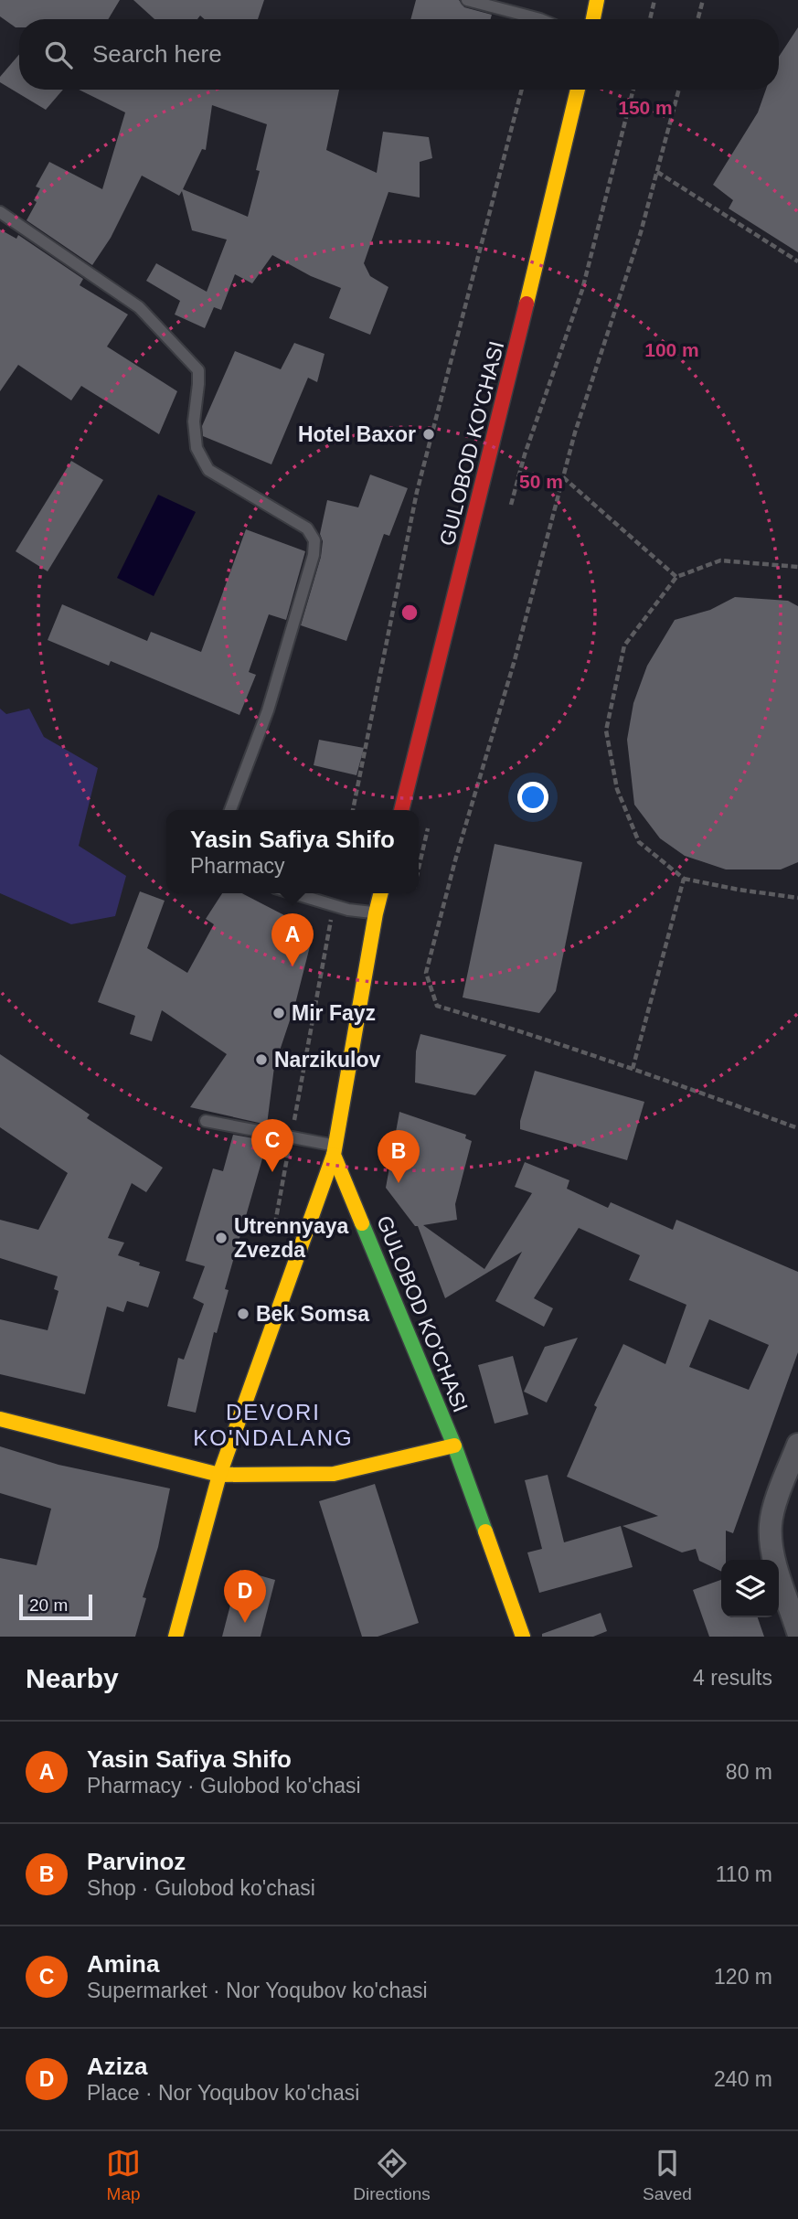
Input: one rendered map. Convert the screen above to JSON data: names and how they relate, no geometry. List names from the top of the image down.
{
  "streets": {
    "main road": ["GULOBOD KO'CHASI"]
  },
  "districts": ["DEVORI KO'NDALANG"],
  "places": [
    "Hotel Baxor",
    "Mir Fayz",
    "Narzikulov",
    "Utrennyaya Zvezda",
    "Bek Somsa"
  ],
  "scale_bar": "20 m",
  "page": {
    "search": "Search here",
    "popup": ["Yasin Safiya Shifo", "Pharmacy"],
    "pins": [
      "A",
      "C",
      "B",
      "D"
    ],
    "scale": "20 m",
    "heading": ["Nearby", "4 results"],
    "list": [
      {
        "mark": "A",
        "name": "Yasin Safiya Shifo",
        "note": "Pharmacy · Gulobod ko'chasi",
        "value": "80 m"
      },
      {
        "mark": "B",
        "name": "Parvinoz",
        "note": "Shop · Gulobod ko'chasi",
        "value": "110 m"
      },
      {
        "mark": "C",
        "name": "Amina",
        "note": "Supermarket · Nor Yoqubov ko'chasi",
        "value": "120 m"
      },
      {
        "mark": "D",
        "name": "Aziza",
        "note": "Place · Nor Yoqubov ko'chasi",
        "value": "240 m"
      }
    ],
    "nav": ["Map", "Directions", "Saved"]
  },
  "rings": ["150 m", "100 m", "50 m"]
}
